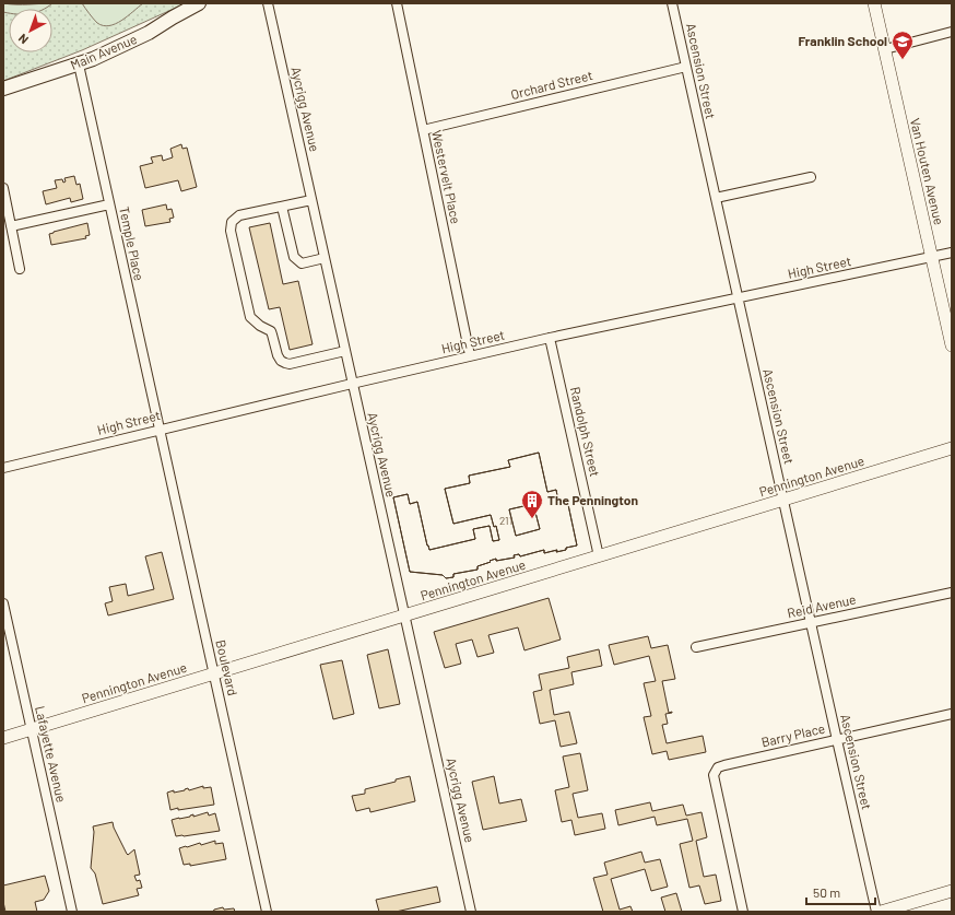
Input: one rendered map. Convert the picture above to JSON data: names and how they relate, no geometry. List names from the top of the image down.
{
  "streets": {
    "main road": ["Main Avenue"],
    "street": [
      "Ascension Street",
      "Orchard Street",
      "Aycrigg Avenue",
      "Van Houten Avenue",
      "Westervelt Place",
      "Temple Place",
      "High Street",
      "Randolph Street",
      "Pennington Avenue",
      "Reid Avenue",
      "Boulevard",
      "Barry Place",
      "Lafayette Avenue"
    ]
  },
  "crossings": [
    ["Main Avenue", "Temple Place"],
    ["Ascension Street", "Orchard Street"],
    ["Ascension Street", "High Street"],
    ["Ascension Street", "Pennington Avenue"],
    ["Ascension Street", "Reid Avenue"],
    ["Ascension Street", "Barry Place"],
    ["Orchard Street", "Westervelt Place"],
    ["Aycrigg Avenue", "High Street"],
    ["Aycrigg Avenue", "Pennington Avenue"],
    ["Van Houten Avenue", "High Street"],
    ["Westervelt Place", "High Street"],
    ["Temple Place", "High Street"],
    ["Temple Place", "Boulevard"],
    ["High Street", "Randolph Street"],
    ["High Street", "Boulevard"],
    ["Randolph Street", "Pennington Avenue"],
    ["Pennington Avenue", "Boulevard"],
    ["Pennington Avenue", "Lafayette Avenue"]
  ],
  "places": {
    "school or university": ["Franklin School"],
    "building": ["The Pennington"]
  },
  "house_numbers": ["211"],
  "scale_bar": "50 m",
  "north": "bottom left"
}
